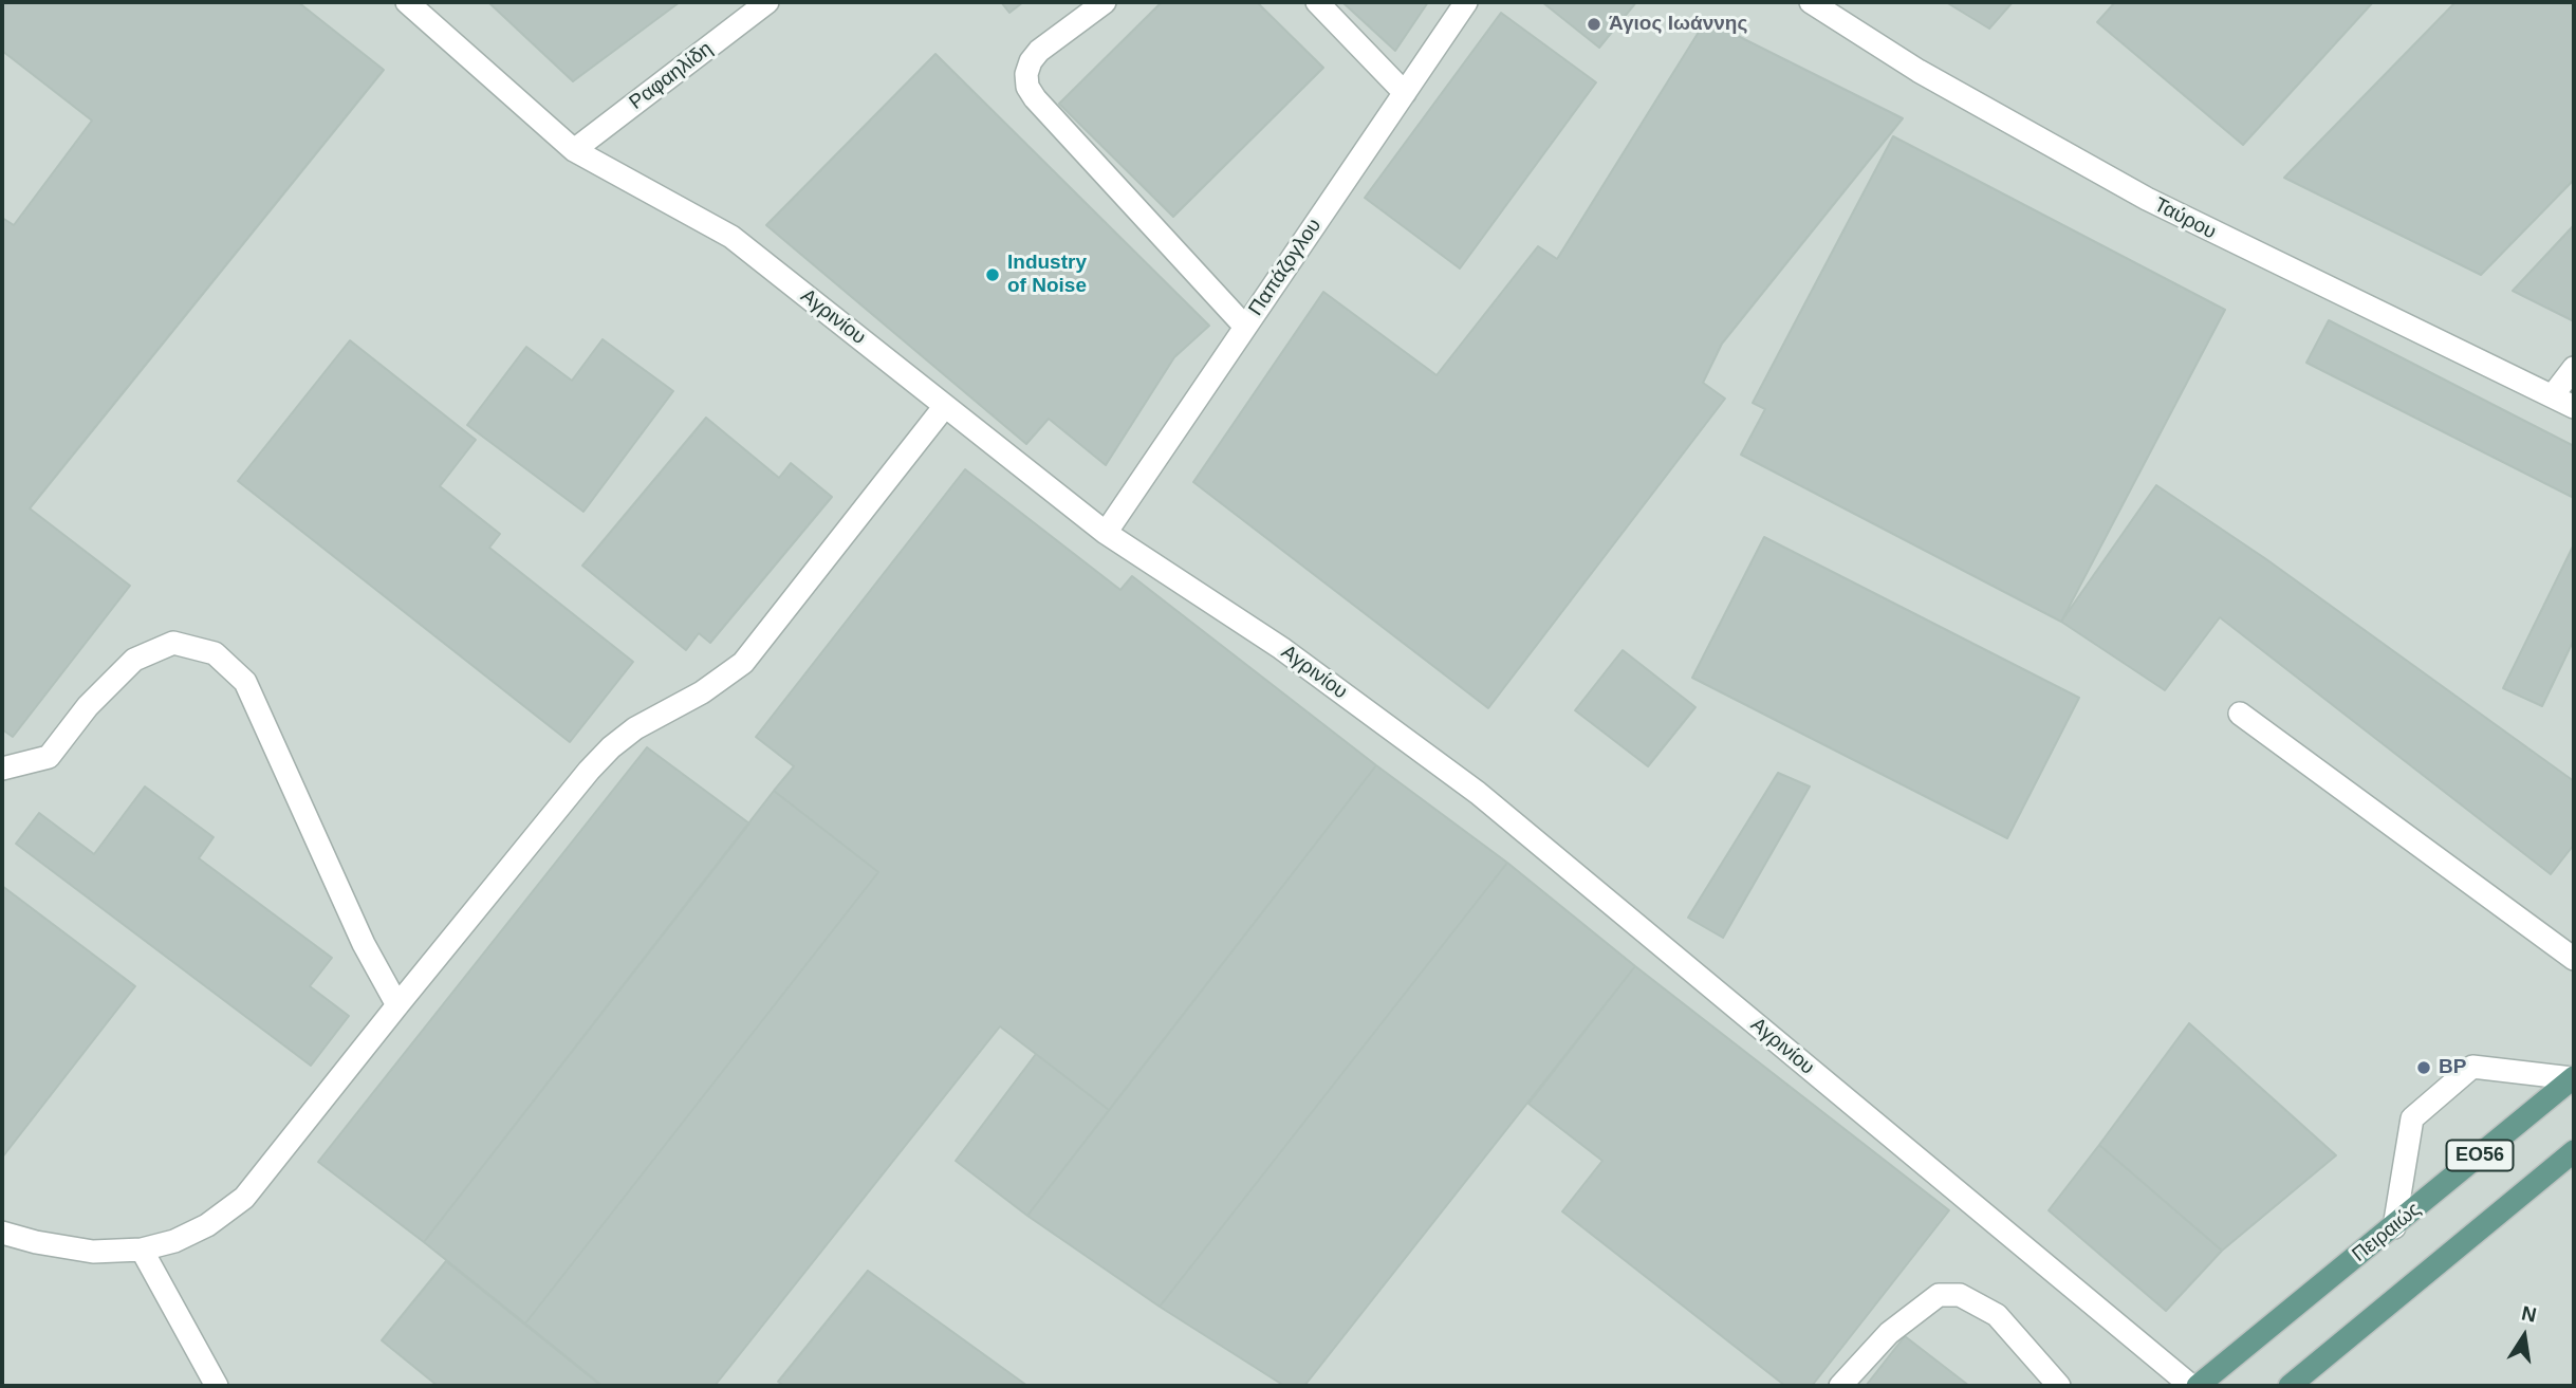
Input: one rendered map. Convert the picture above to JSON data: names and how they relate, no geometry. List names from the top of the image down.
{
  "streets": {
    "main road": ["ΕΟ56", "Πειραιώς"],
    "street": [
      "Ραφαηλίδη",
      "Ταύρου",
      "Παπάζογλου",
      "Αγρινίου"
    ]
  },
  "crossings": [
    ["Ραφαηλίδη", "Αγρινίου"],
    ["Παπάζογλου", "Αγρινίου"]
  ],
  "places": ["Άγιος Ιωάννης", "Industry of Noise", "BP"],
  "north": "top"
}
